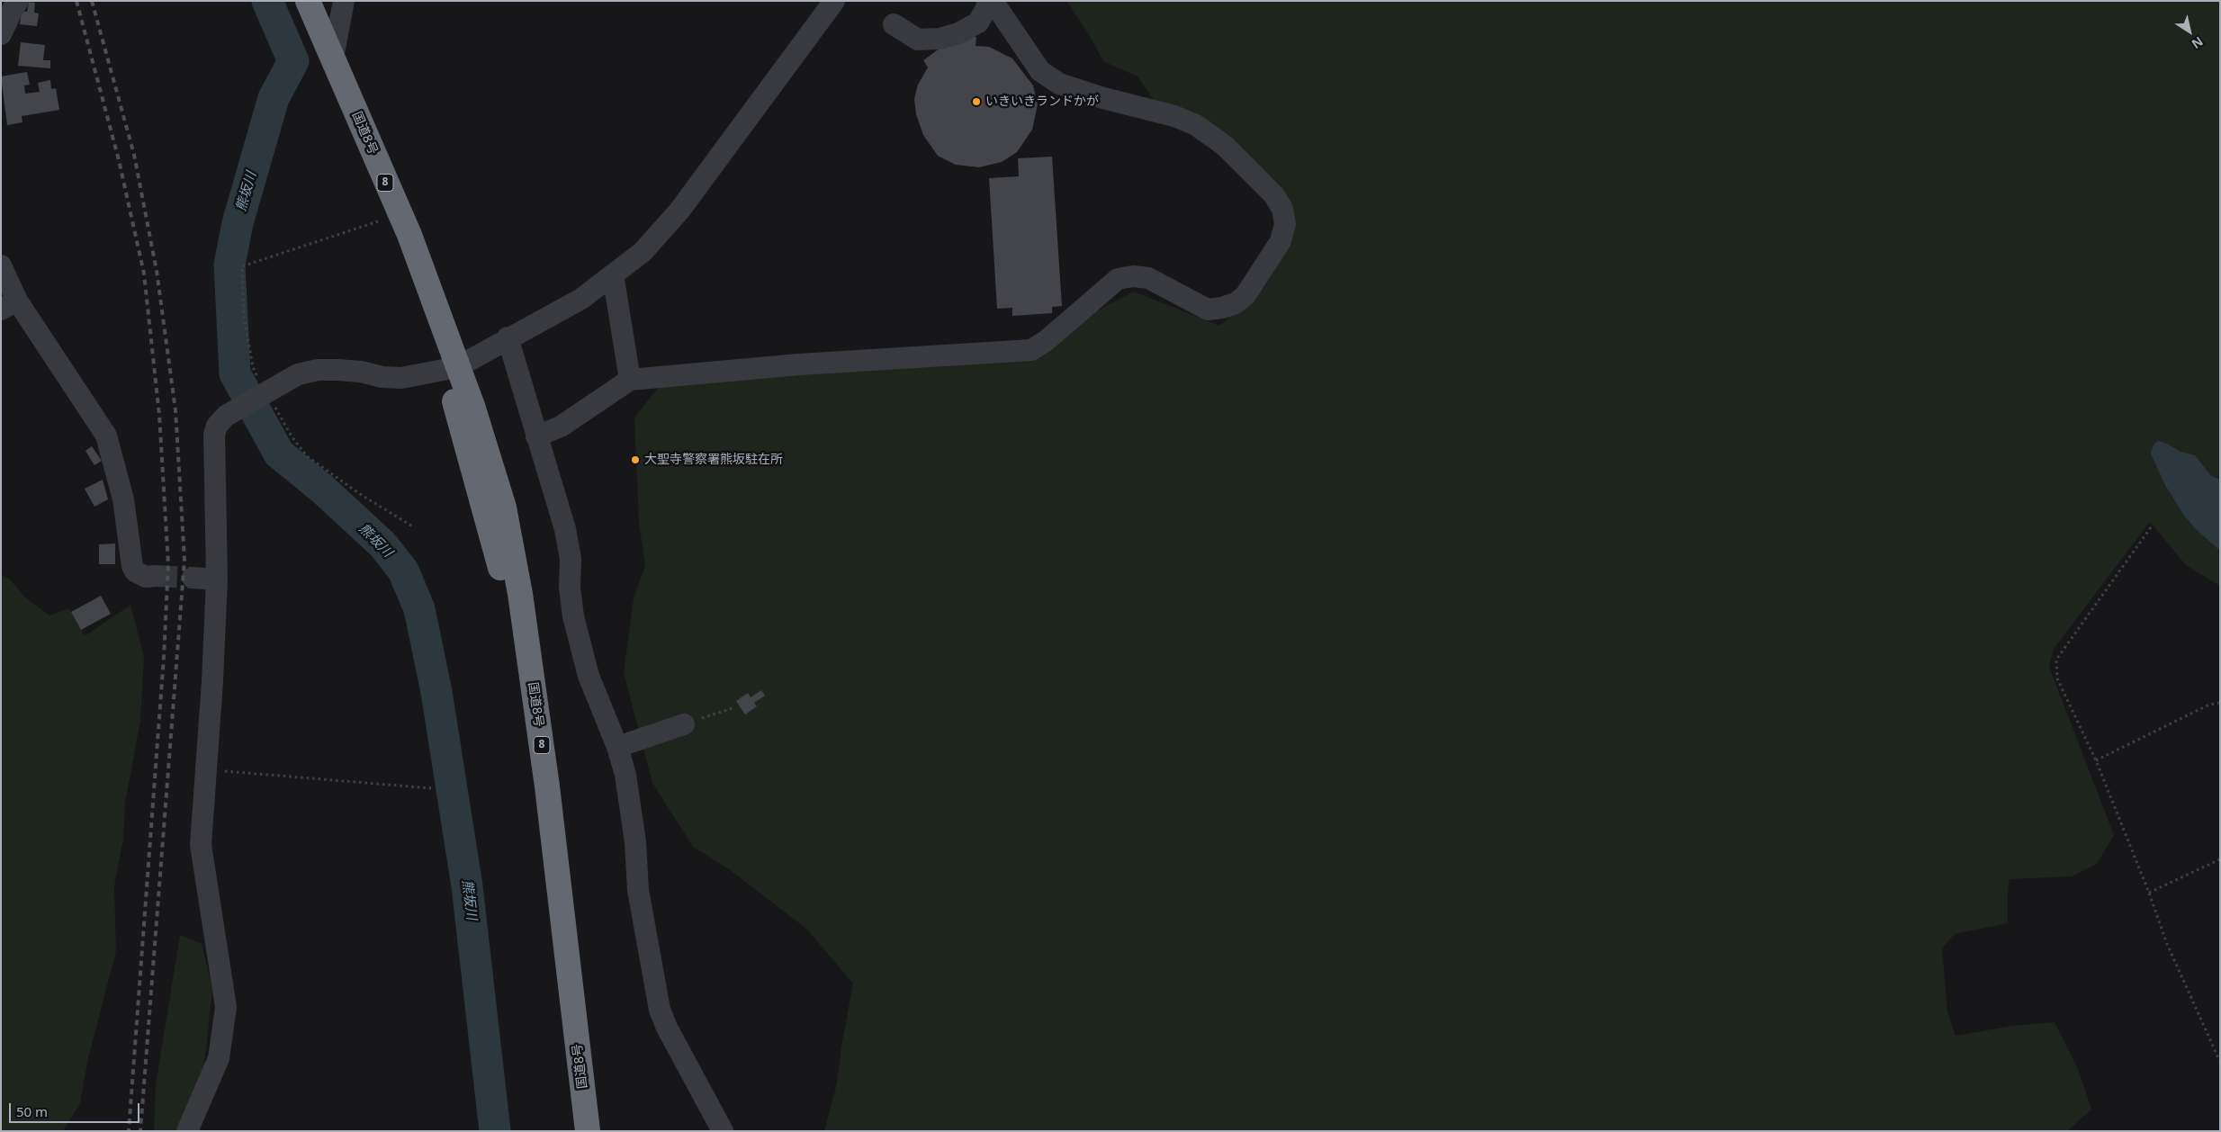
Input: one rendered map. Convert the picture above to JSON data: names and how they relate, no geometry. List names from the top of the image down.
{
  "streets": {
    "highway": ["国道8号", "8"]
  },
  "water": ["熊坂川"],
  "places": ["いきいきランドかが", "大聖寺警察署熊坂駐在所"],
  "scale_bar": "50 m",
  "north": "bottom right"
}
